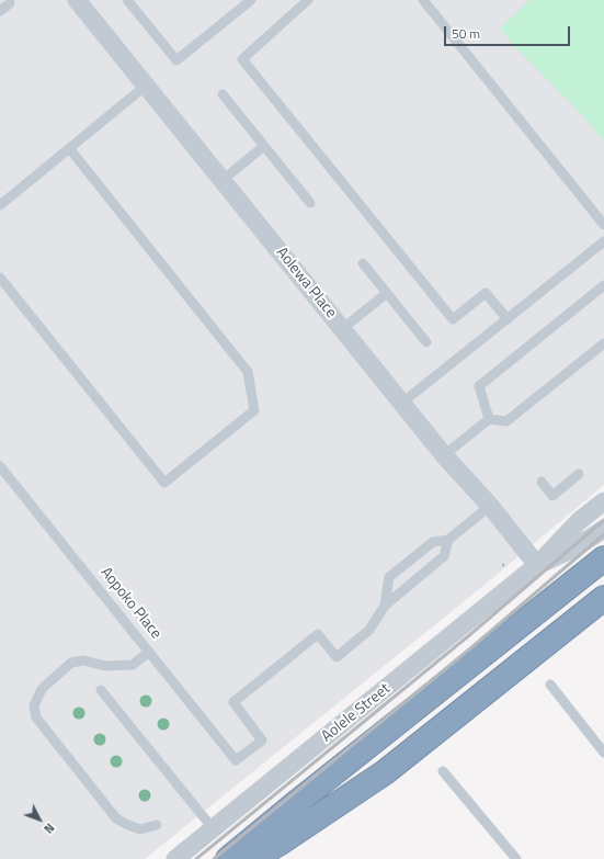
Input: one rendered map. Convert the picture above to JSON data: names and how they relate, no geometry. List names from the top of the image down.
{
  "streets": {
    "street": ["Aolewa Place", "Aolele Street"],
    "lane": ["Aopoko Place"]
  },
  "crossings": [
    ["Aolewa Place", "Aolele Street"]
  ],
  "scale_bar": "50 m",
  "north": "bottom right"
}
